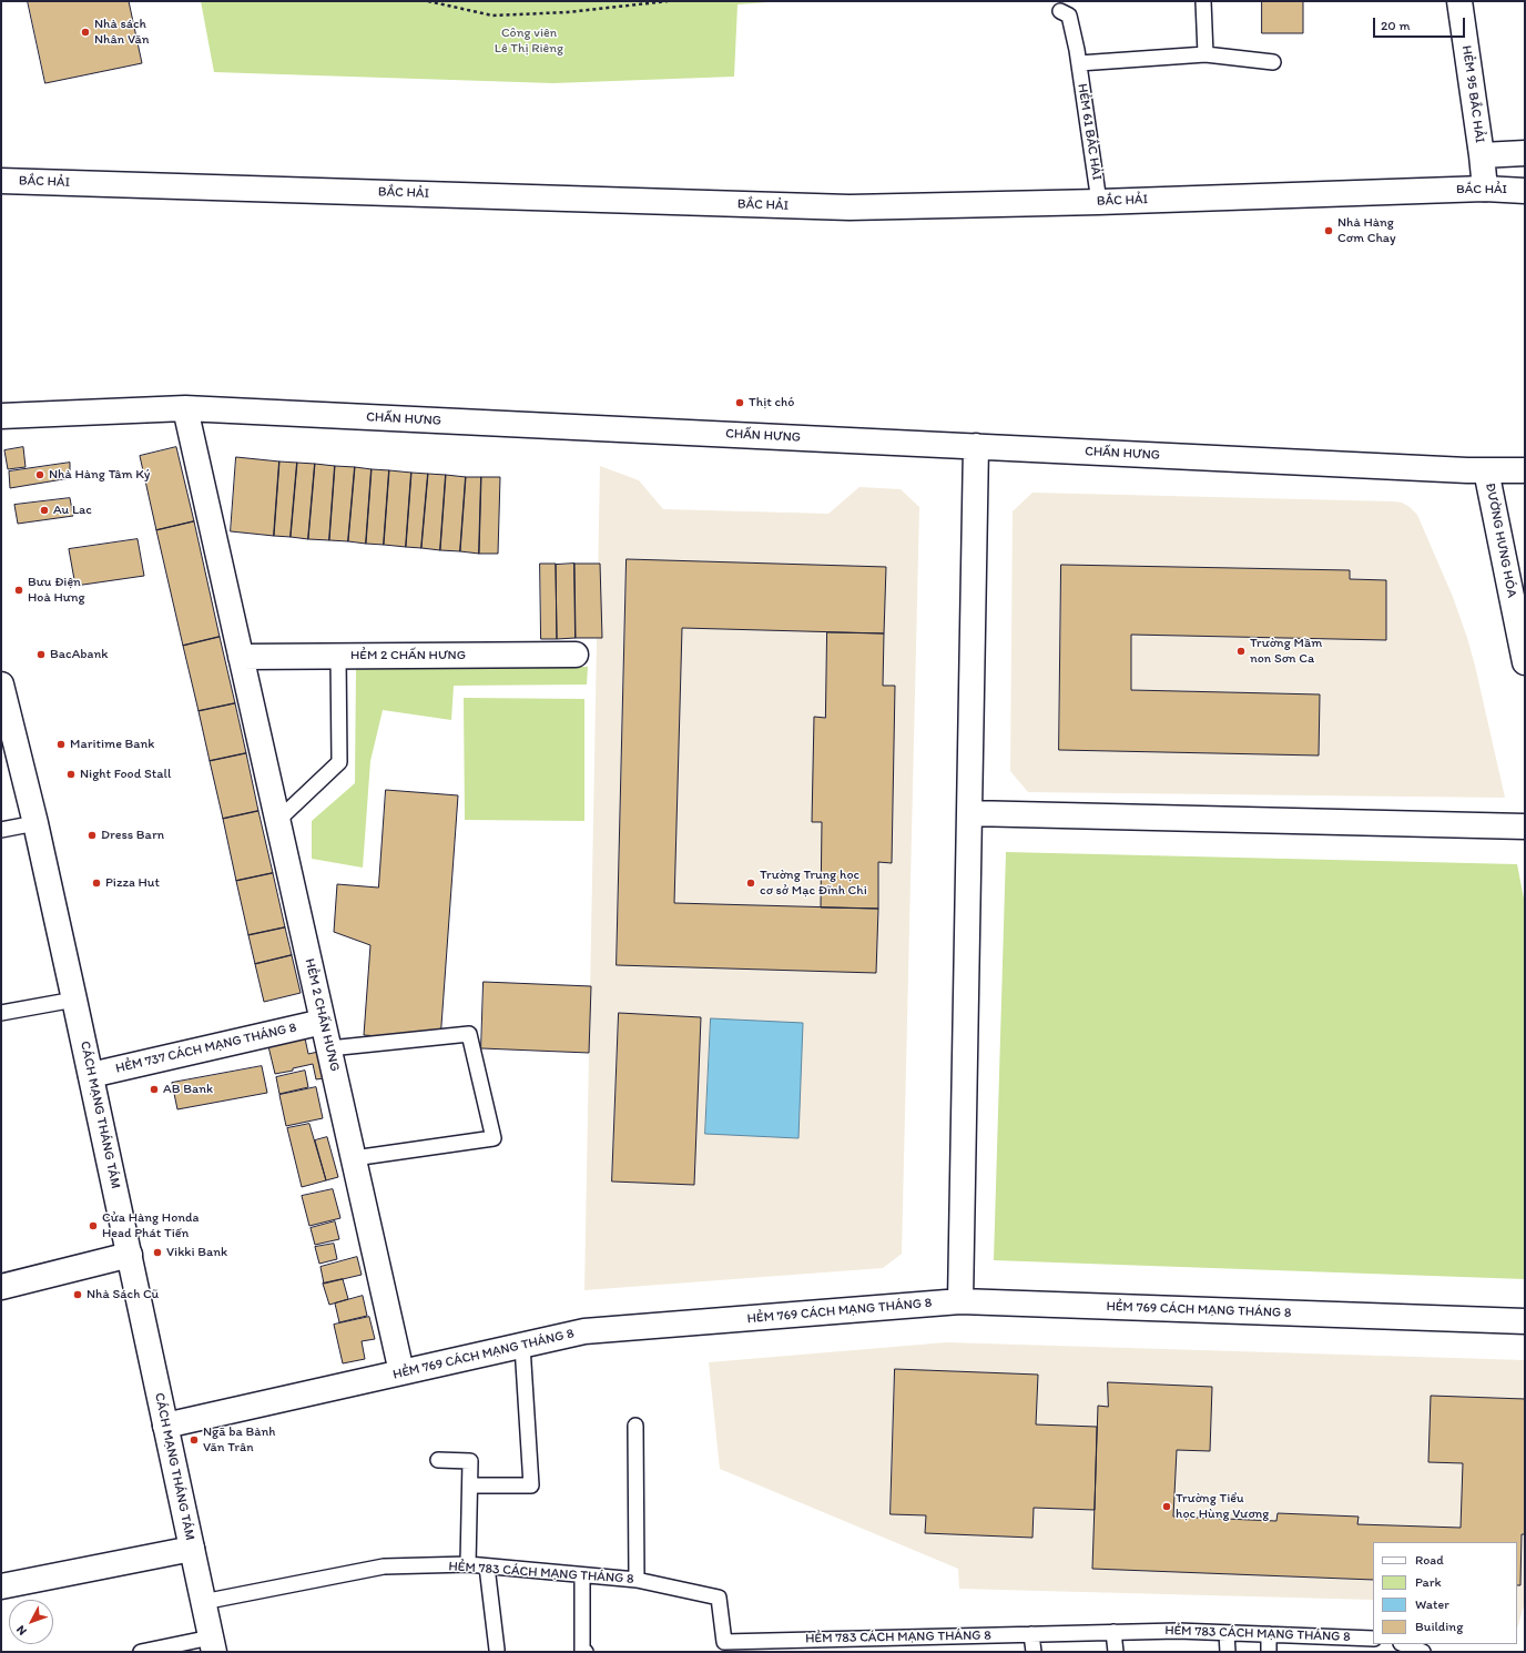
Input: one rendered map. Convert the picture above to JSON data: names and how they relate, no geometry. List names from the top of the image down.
{
  "streets": {
    "street": [
      "HẺM 95 BẮC HẢI",
      "BẮC HẢI",
      "CHẤN HƯNG",
      "ĐƯỜNG HƯNG HÓA",
      "HẺM 2 CHẤN HƯNG",
      "HẺM 737 CÁCH MẠNG THÁNG 8",
      "CÁCH MẠNG THÁNG TÁM",
      "HẺM 769 CÁCH MẠNG THÁNG 8"
    ],
    "lane": ["HẺM 61 BẮC HẢI", "HẺM 783 CÁCH MẠNG THÁNG 8"]
  },
  "crossings": [
    ["HẺM 95 BẮC HẢI", "BẮC HẢI"],
    ["HẺM 61 BẮC HẢI", "BẮC HẢI"],
    ["CHẤN HƯNG", "ĐƯỜNG HƯNG HÓA"],
    ["CHẤN HƯNG", "HẺM 2 CHẤN HƯNG"],
    ["HẺM 2 CHẤN HƯNG", "HẺM 737 CÁCH MẠNG THÁNG 8"],
    ["HẺM 2 CHẤN HƯNG", "HẺM 769 CÁCH MẠNG THÁNG 8"],
    ["HẺM 737 CÁCH MẠNG THÁNG 8", "CÁCH MẠNG THÁNG TÁM"],
    ["CÁCH MẠNG THÁNG TÁM", "HẺM 769 CÁCH MẠNG THÁNG 8"],
    ["CÁCH MẠNG THÁNG TÁM", "HẺM 783 CÁCH MẠNG THÁNG 8"]
  ],
  "parks": ["Công viên Lê Thị Riêng"],
  "places": [
    "Nhà sách Nhân Văn",
    "Nhà Hàng Cơm Chay",
    "Thịt chó",
    "Nhà Hàng Tâm Ký",
    "Au Lac",
    "Bưu Điện Hoà Hưng",
    "Trường Mầm non Sơn Ca",
    "BacAbank",
    "Maritime Bank",
    "Night Food Stall",
    "Dress Barn",
    "Pizza Hut",
    "Trường Trung học cơ sở Mạc Đĩnh Chi",
    "AB Bank",
    "Cửa Hàng Honda Head Phát Tiến",
    "Vikki Bank",
    "Nhà Sách Cũ",
    "Ngã ba Bành Văn Trân",
    "Trường Tiểu học Hùng Vương"
  ],
  "legend": [
    "Road",
    "Park",
    "Water",
    "Building"
  ],
  "scale_bar": "20 m",
  "north": "bottom left"
}
